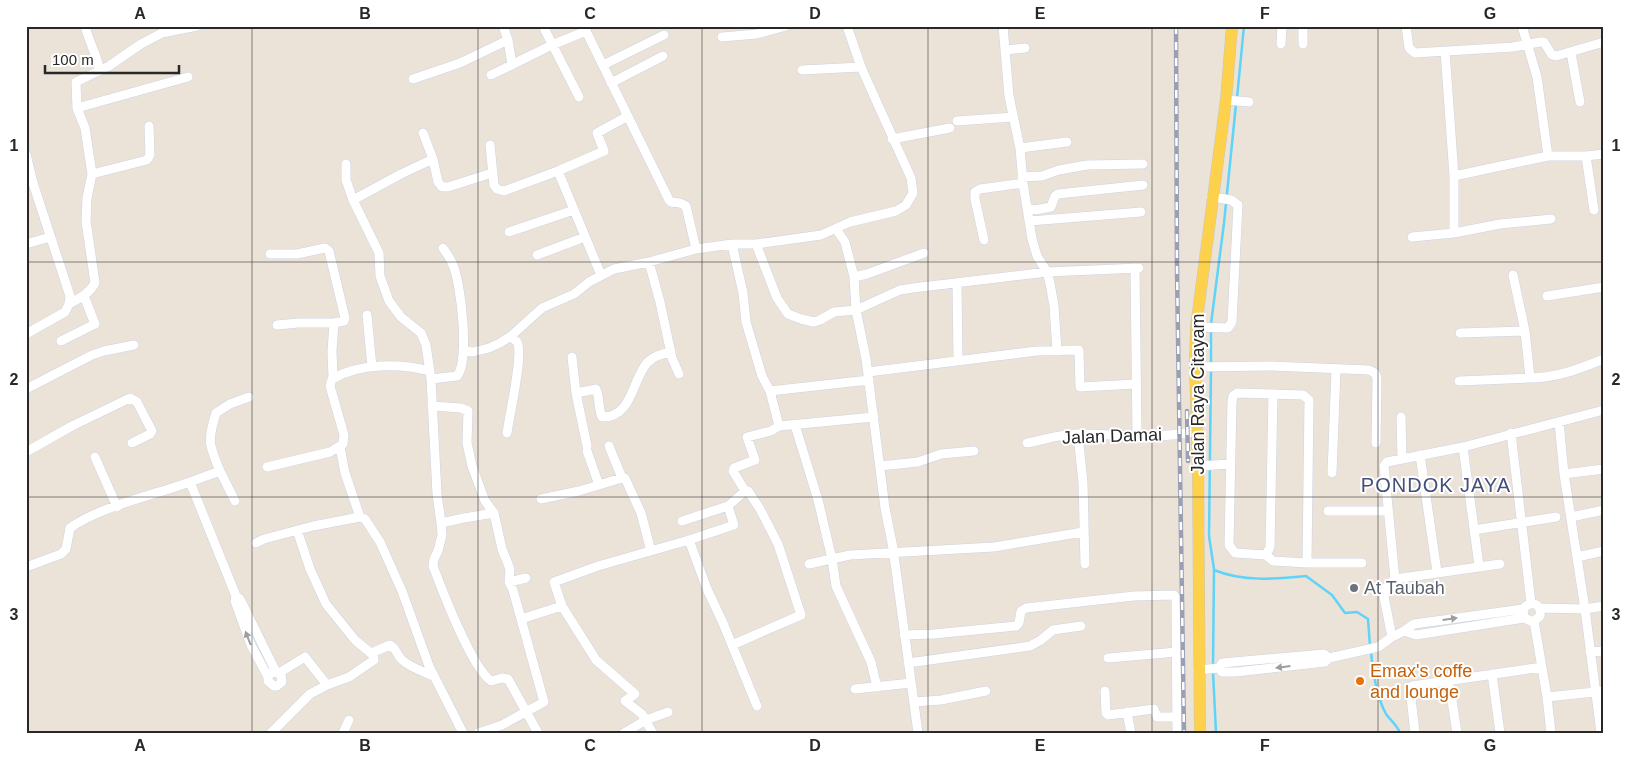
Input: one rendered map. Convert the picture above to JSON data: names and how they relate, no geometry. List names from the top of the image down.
{
  "streets": {
    "main road": ["Jalan Raya Citayam"],
    "street": ["Jalan Damai"]
  },
  "crossings": [
    ["Jalan Raya Citayam", "Jalan Damai"]
  ],
  "districts": ["PONDOK JAYA"],
  "places": ["At Taubah", "Emax's coffe and lounge"],
  "scale_bar": "100 m",
  "grid": {
    "columns": [
      "A",
      "B",
      "C",
      "D",
      "E",
      "F",
      "G"
    ],
    "rows": ["1", "2", "3"]
  }
}
